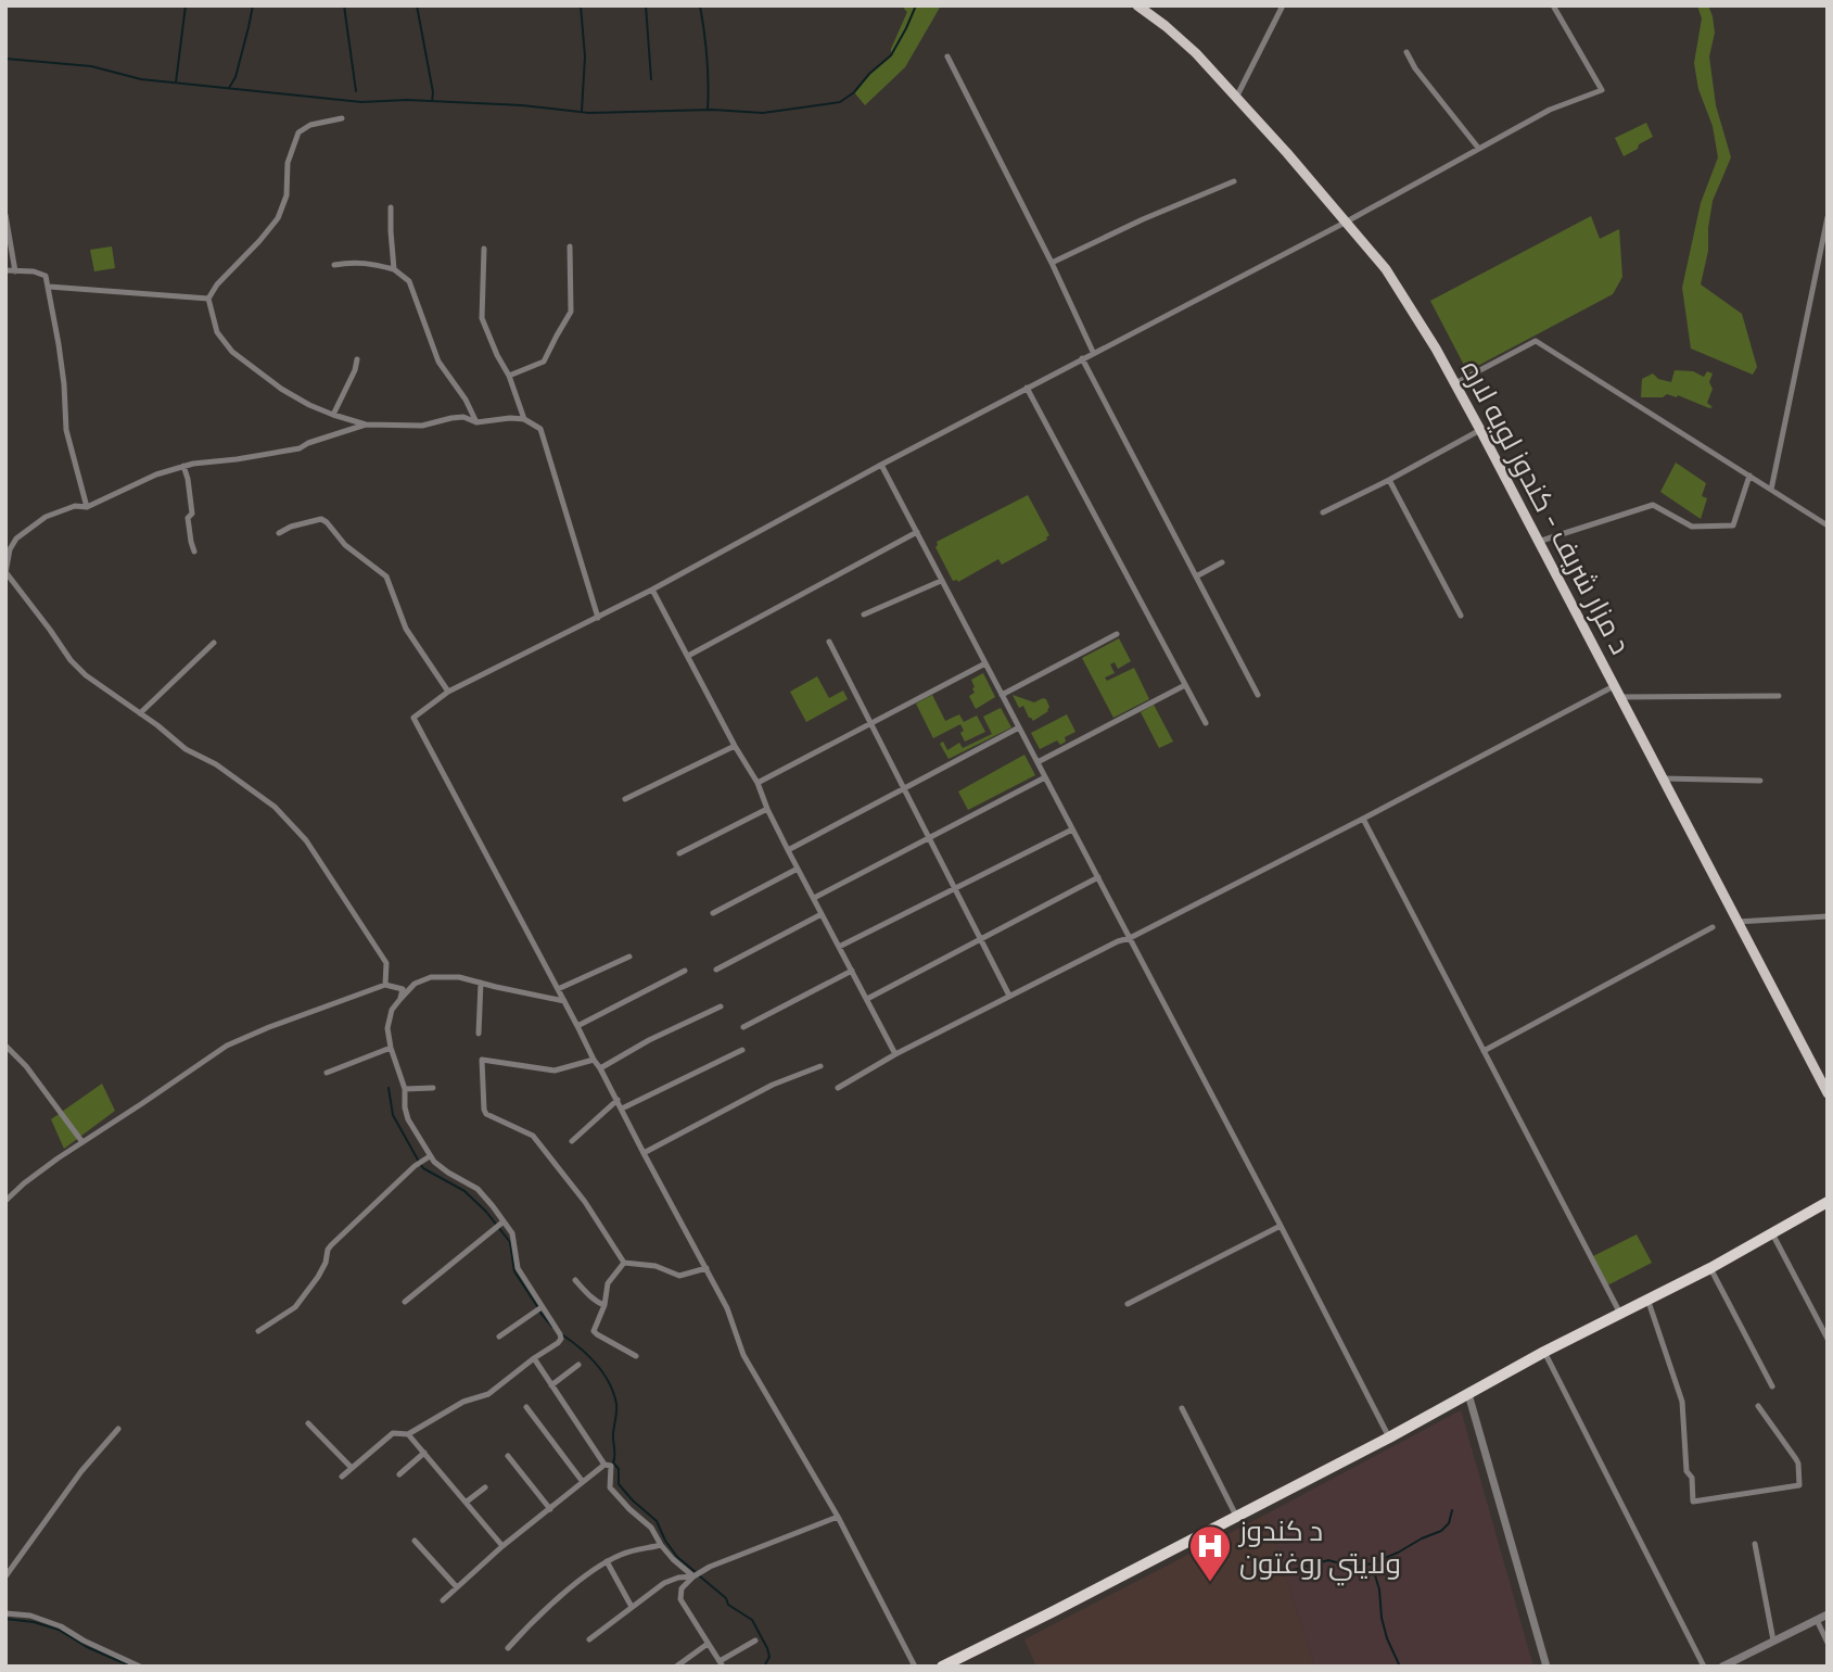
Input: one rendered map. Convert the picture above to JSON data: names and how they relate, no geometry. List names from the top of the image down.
{
  "streets": {
    "main road": ["د مزار شریف - کندوز لویه لاره"]
  },
  "places": {
    "hospital": ["د کندوز ولایتي روغتون"]
  }
}
